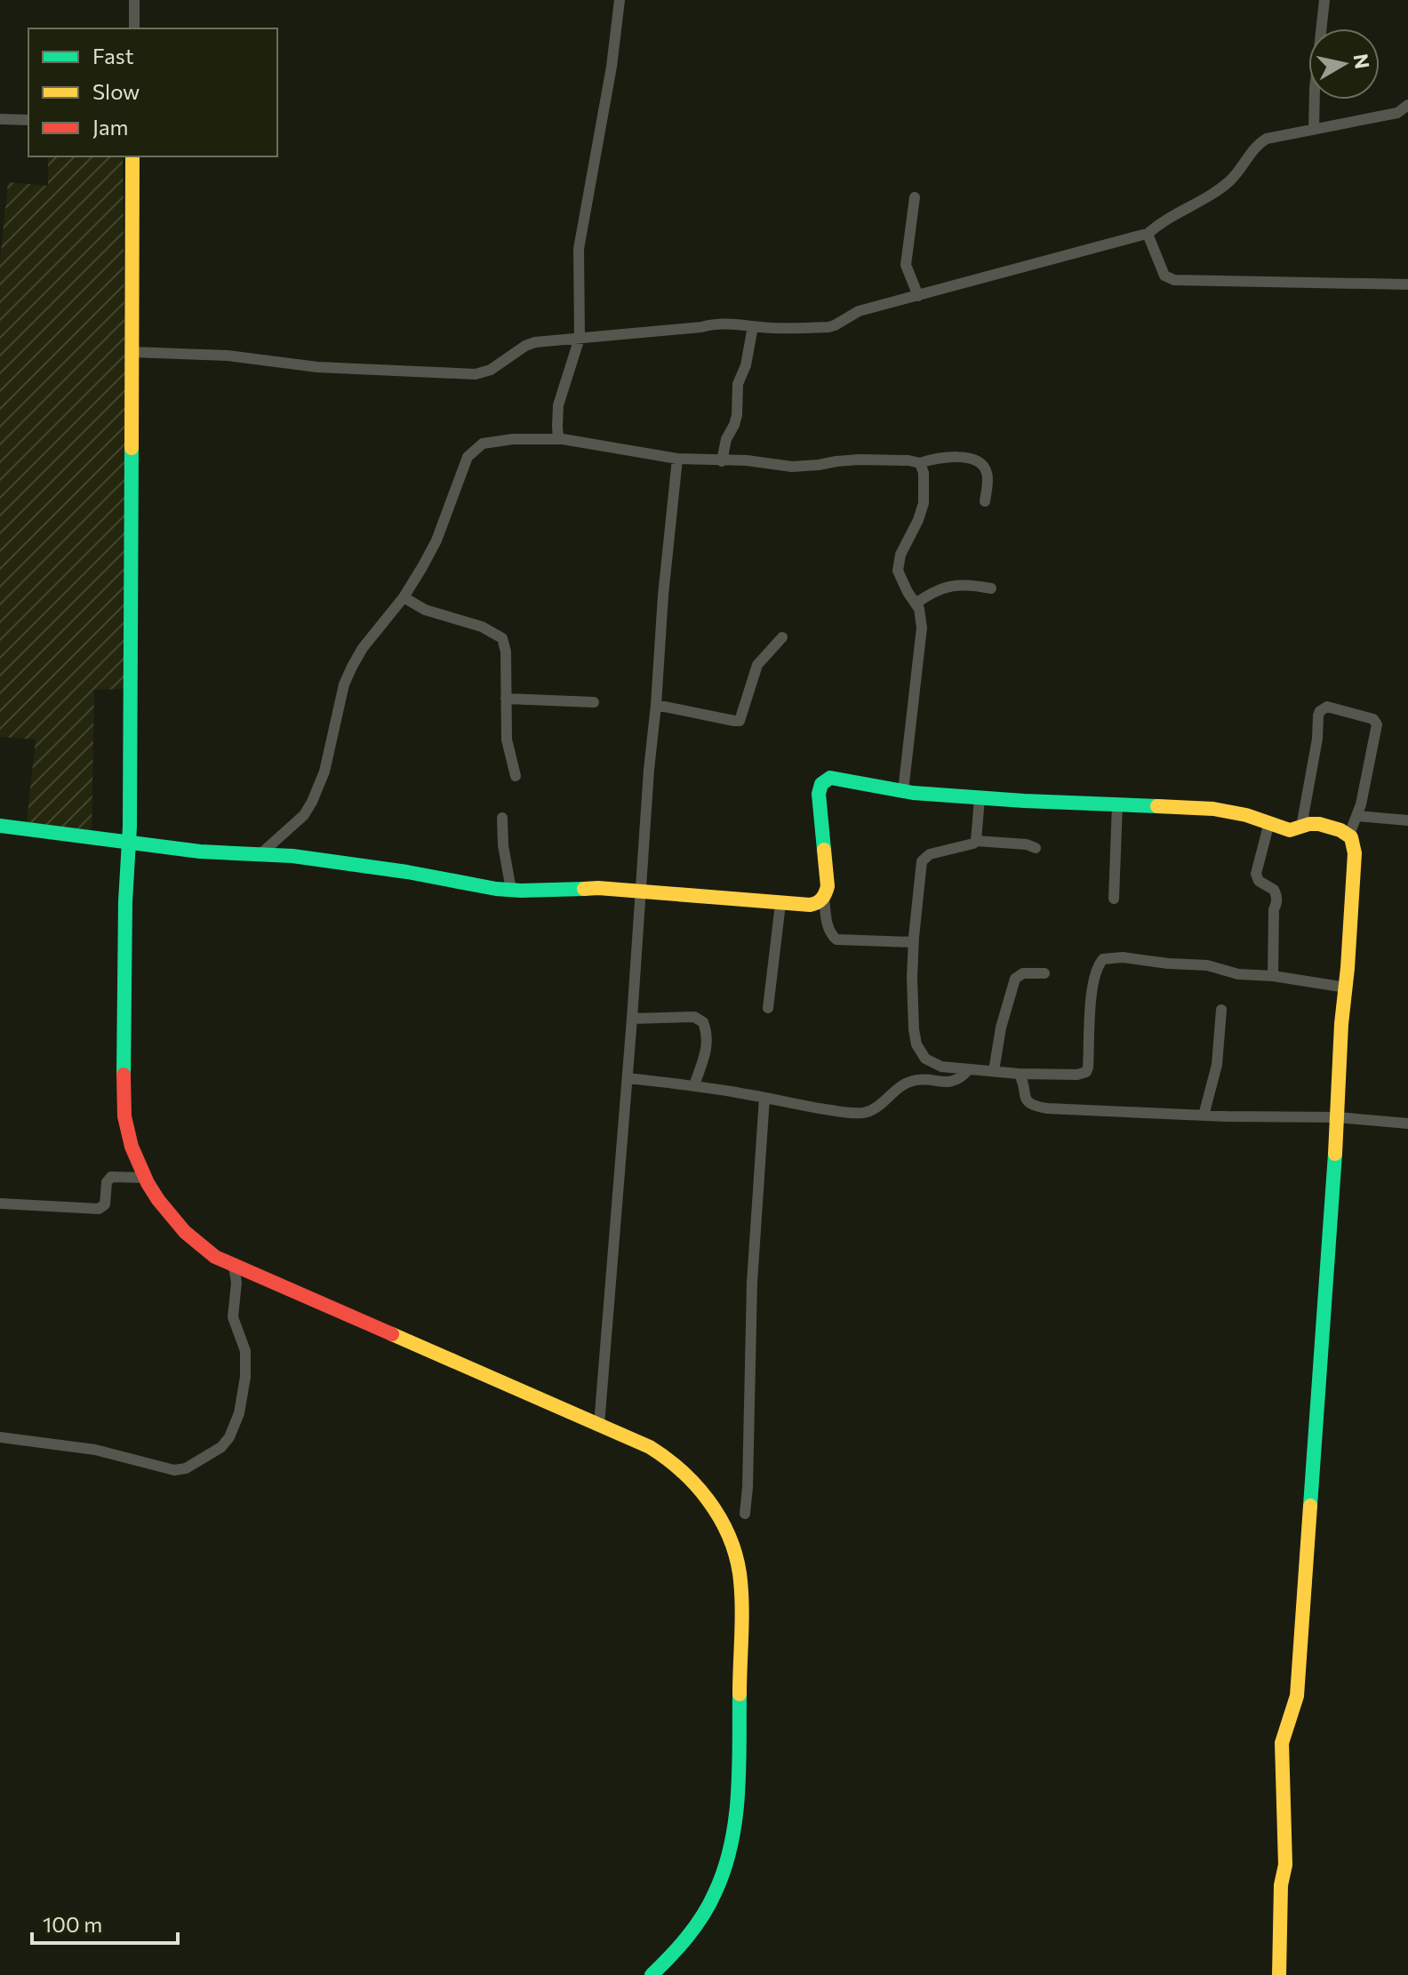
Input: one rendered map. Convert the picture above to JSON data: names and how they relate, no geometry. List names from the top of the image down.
{
  "legend": ["Fast", "Slow", "Jam"],
  "scale_bar": "100 m",
  "north": "right"
}
